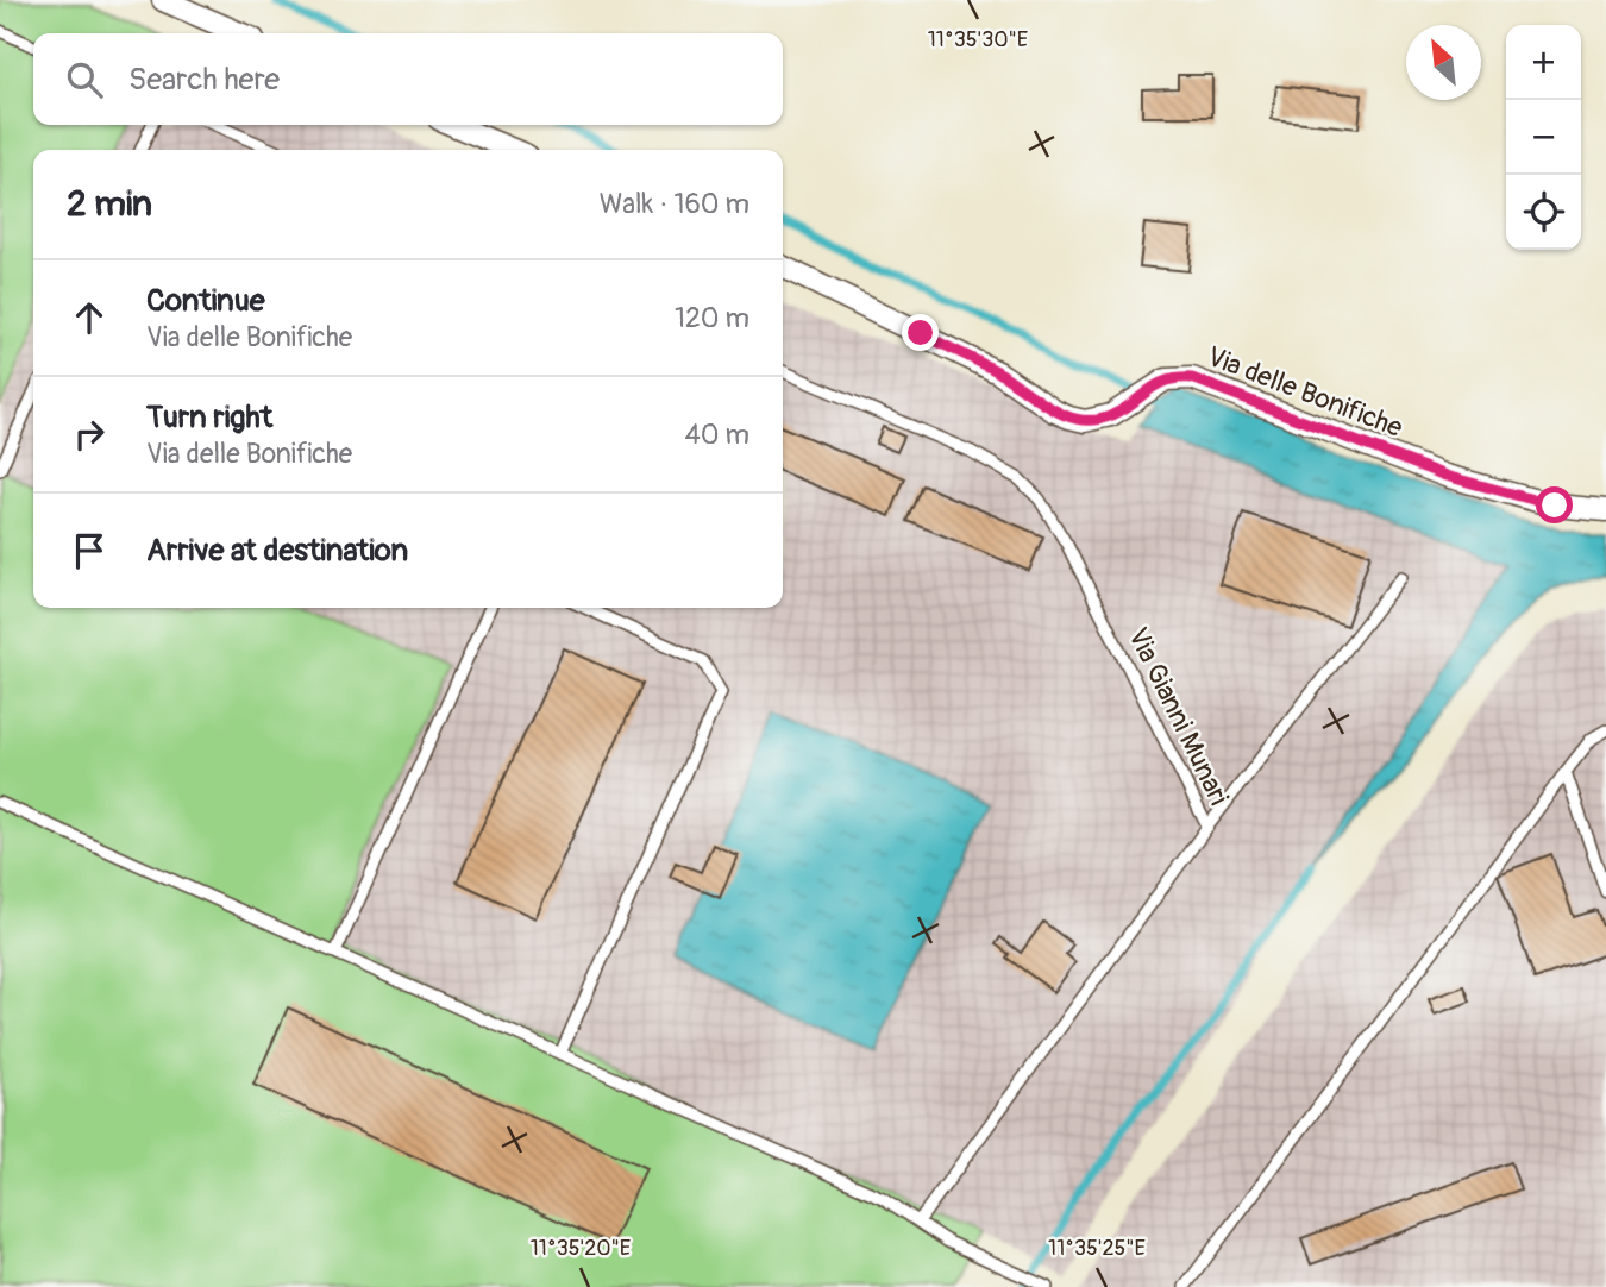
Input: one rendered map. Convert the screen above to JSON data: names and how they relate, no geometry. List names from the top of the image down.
{
  "streets": {
    "street": ["Via delle Bonifiche"],
    "lane": ["Via Gianni Munari"]
  },
  "north": "top left",
  "page": {
    "map_buttons": ["+", "−"],
    "search": "Search here",
    "heading": ["2 min", "Walk · 160 m"],
    "list": [
      ["Continue", "Via delle Bonifiche", "120 m"],
      ["Turn right", "Via delle Bonifiche", "40 m"],
      "Arrive at destination"
    ]
  },
  "coordinates": ["11°35'30\"E", "11°35'20\"E", "11°35'25\"E"]
}
